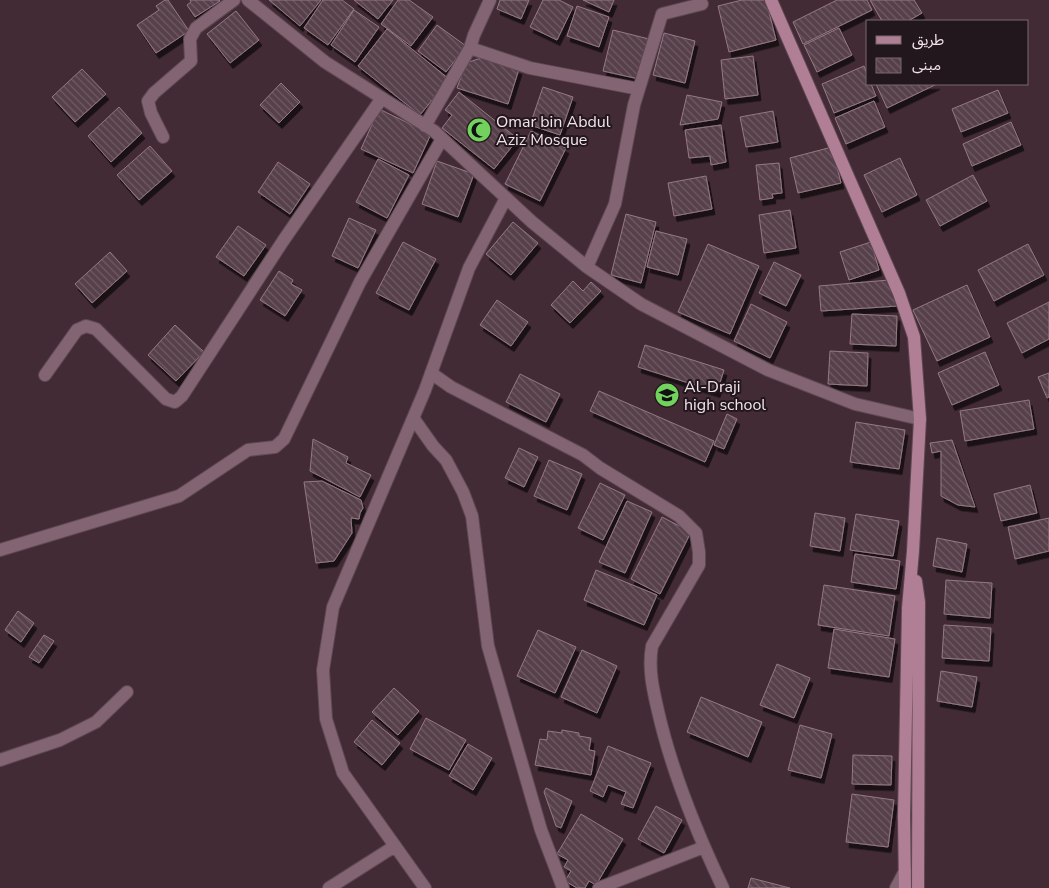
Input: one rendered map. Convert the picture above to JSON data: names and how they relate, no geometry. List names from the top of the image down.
{
  "places": {
    "mosque": ["Omar bin Abdul Aziz Mosque"],
    "school or university": ["Al-Draji high school"]
  },
  "legend": ["طريق", "مبنى"]
}
